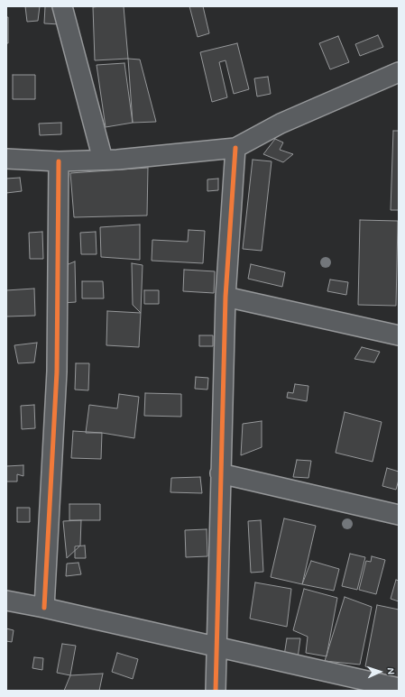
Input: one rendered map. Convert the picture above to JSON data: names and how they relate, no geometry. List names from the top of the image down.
{
  "north": "right"
}
